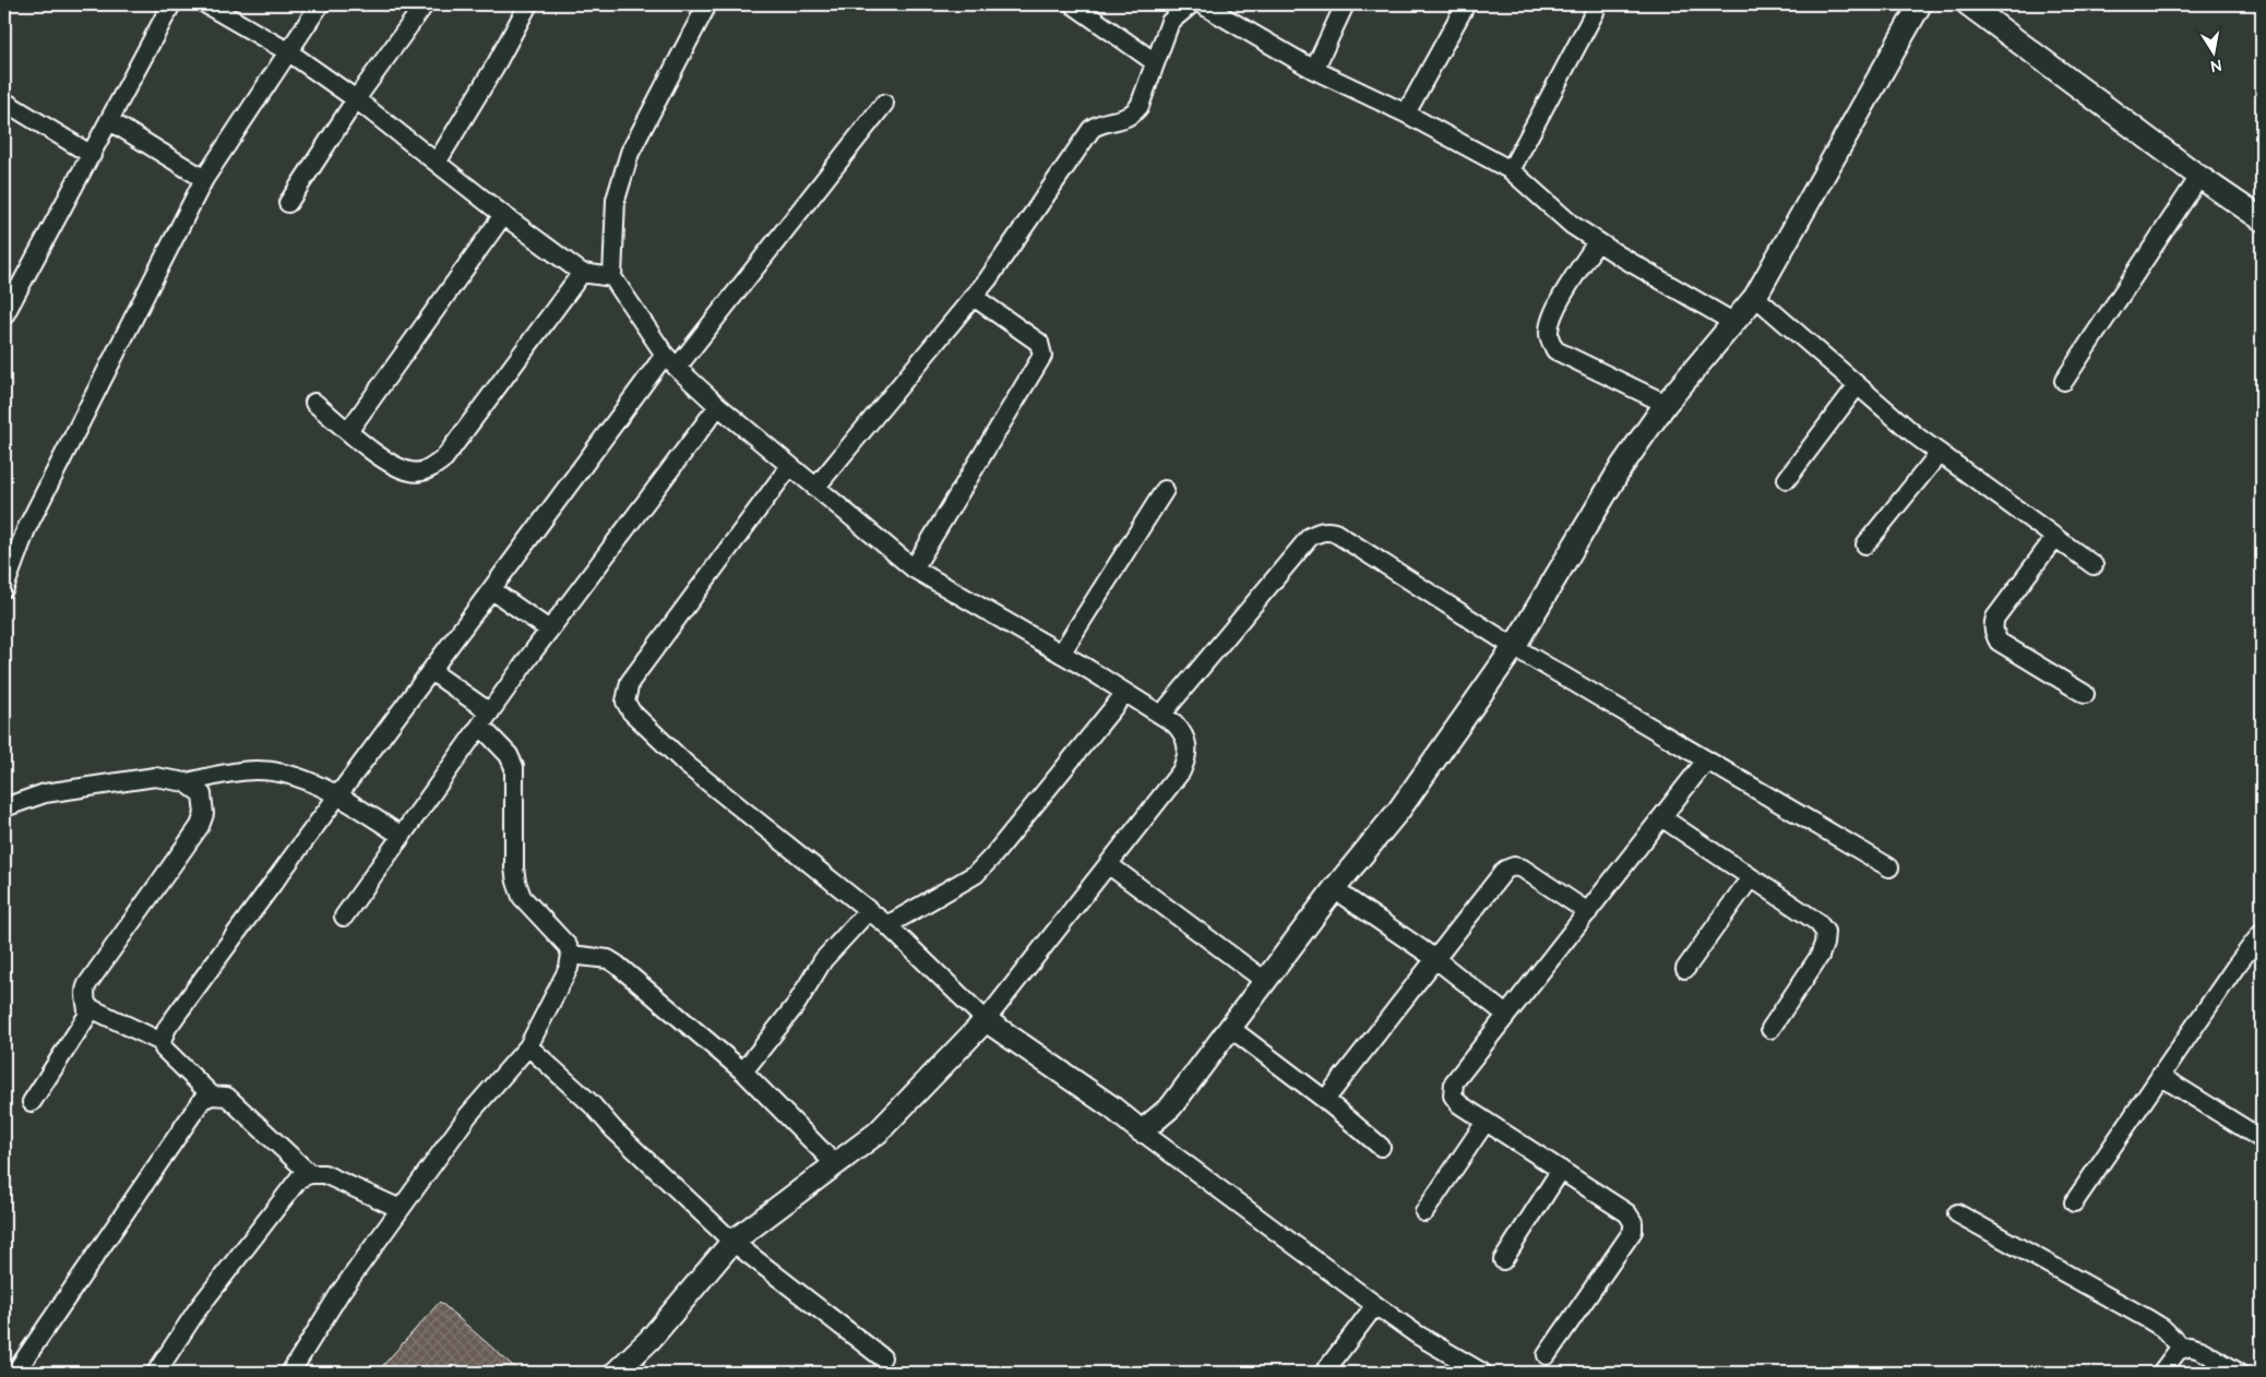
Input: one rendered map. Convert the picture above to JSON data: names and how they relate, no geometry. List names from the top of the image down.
{
  "north": "bottom"
}
